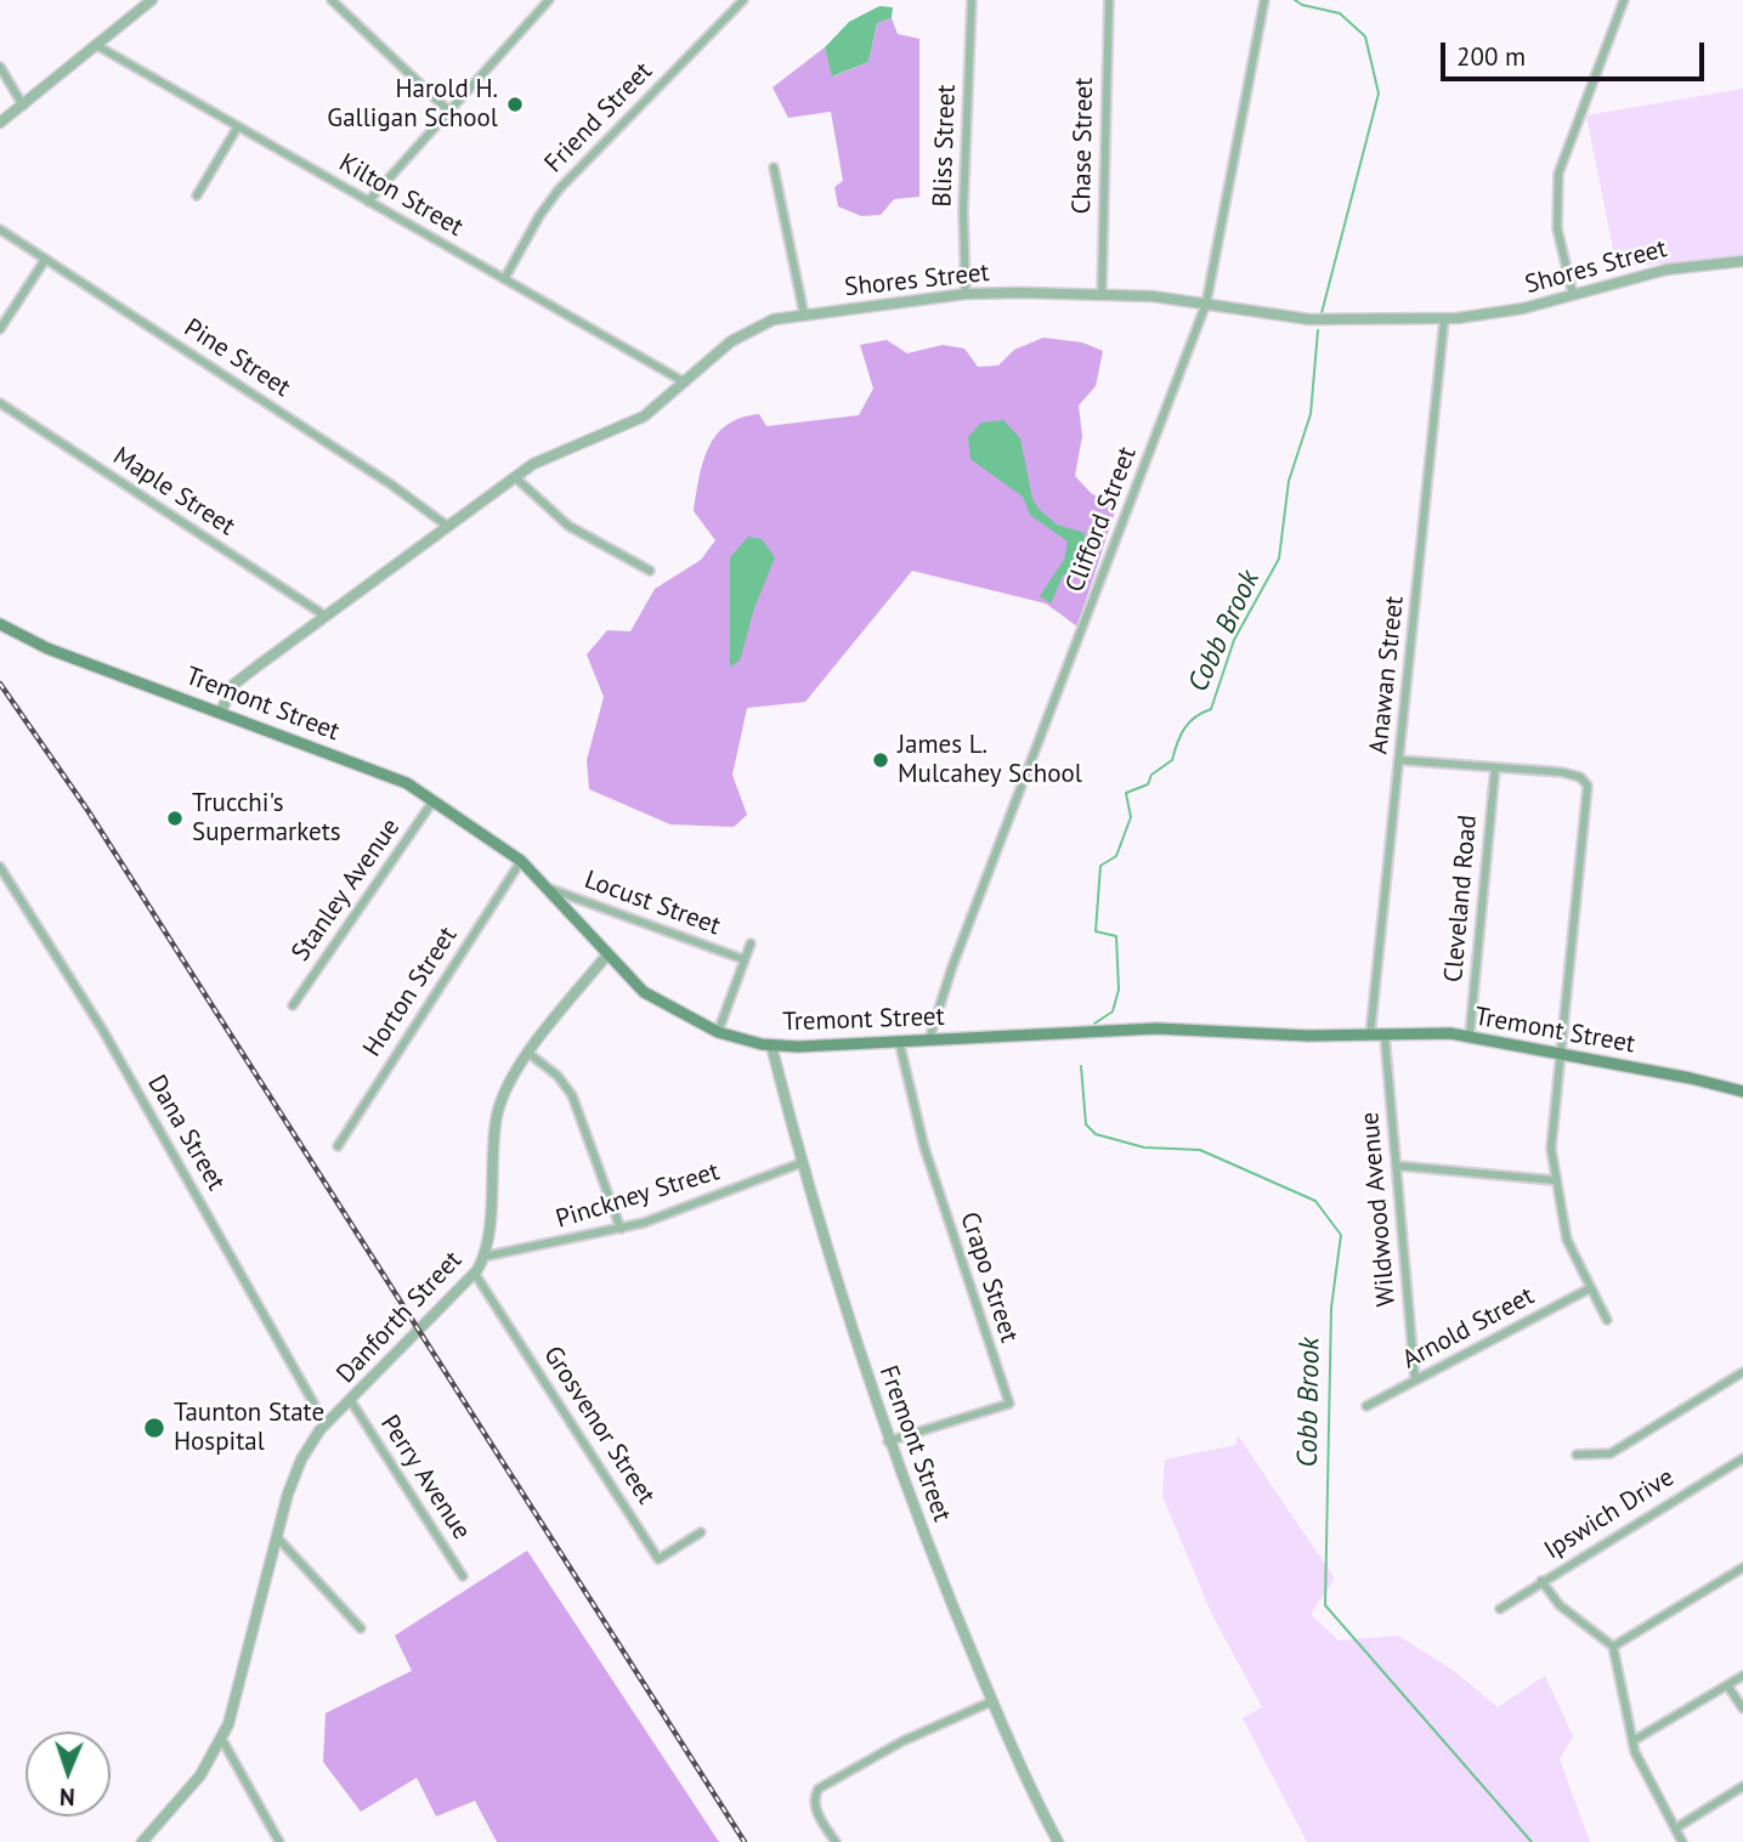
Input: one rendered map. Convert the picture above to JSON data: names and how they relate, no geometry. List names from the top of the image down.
{
  "streets": {
    "main road": ["Tremont Street"],
    "street": [
      "Friend Street",
      "Bliss Street",
      "Chase Street",
      "Kilton Street",
      "Shores Street",
      "Pine Street",
      "Maple Street",
      "Clifford Street",
      "Anawan Street",
      "Stanley Avenue",
      "Cleveland Road",
      "Locust Street",
      "Horton Street",
      "Dana Street",
      "Pinckney Street",
      "Wildwood Avenue",
      "Crapo Street",
      "Danforth Street",
      "Arnold Street",
      "Grosvenor Street",
      "Fremont Street",
      "Perry Avenue",
      "Ipswich Drive"
    ]
  },
  "crossings": [
    ["Friend Street", "Kilton Street"],
    ["Bliss Street", "Shores Street"],
    ["Chase Street", "Shores Street"],
    ["Kilton Street", "Shores Street"],
    ["Shores Street", "Pine Street"],
    ["Shores Street", "Maple Street"],
    ["Shores Street", "Clifford Street"],
    ["Shores Street", "Anawan Street"],
    ["Shores Street", "Tremont Street"],
    ["Clifford Street", "Tremont Street"],
    ["Anawan Street", "Tremont Street"],
    ["Tremont Street", "Stanley Avenue"],
    ["Tremont Street", "Cleveland Road"],
    ["Tremont Street", "Locust Street"],
    ["Tremont Street", "Horton Street"],
    ["Tremont Street", "Wildwood Avenue"],
    ["Tremont Street", "Crapo Street"],
    ["Tremont Street", "Danforth Street"],
    ["Tremont Street", "Fremont Street"],
    ["Dana Street", "Danforth Street"],
    ["Pinckney Street", "Danforth Street"],
    ["Pinckney Street", "Fremont Street"],
    ["Wildwood Avenue", "Arnold Street"],
    ["Crapo Street", "Fremont Street"],
    ["Danforth Street", "Grosvenor Street"],
    ["Danforth Street", "Perry Avenue"]
  ],
  "water": ["Cobb Brook"],
  "places": [
    "Harold H. Galligan School",
    "James L. Mulcahey School",
    "Trucchi's Supermarkets",
    "Taunton State Hospital"
  ],
  "scale_bar": "200 m",
  "north": "bottom"
}
